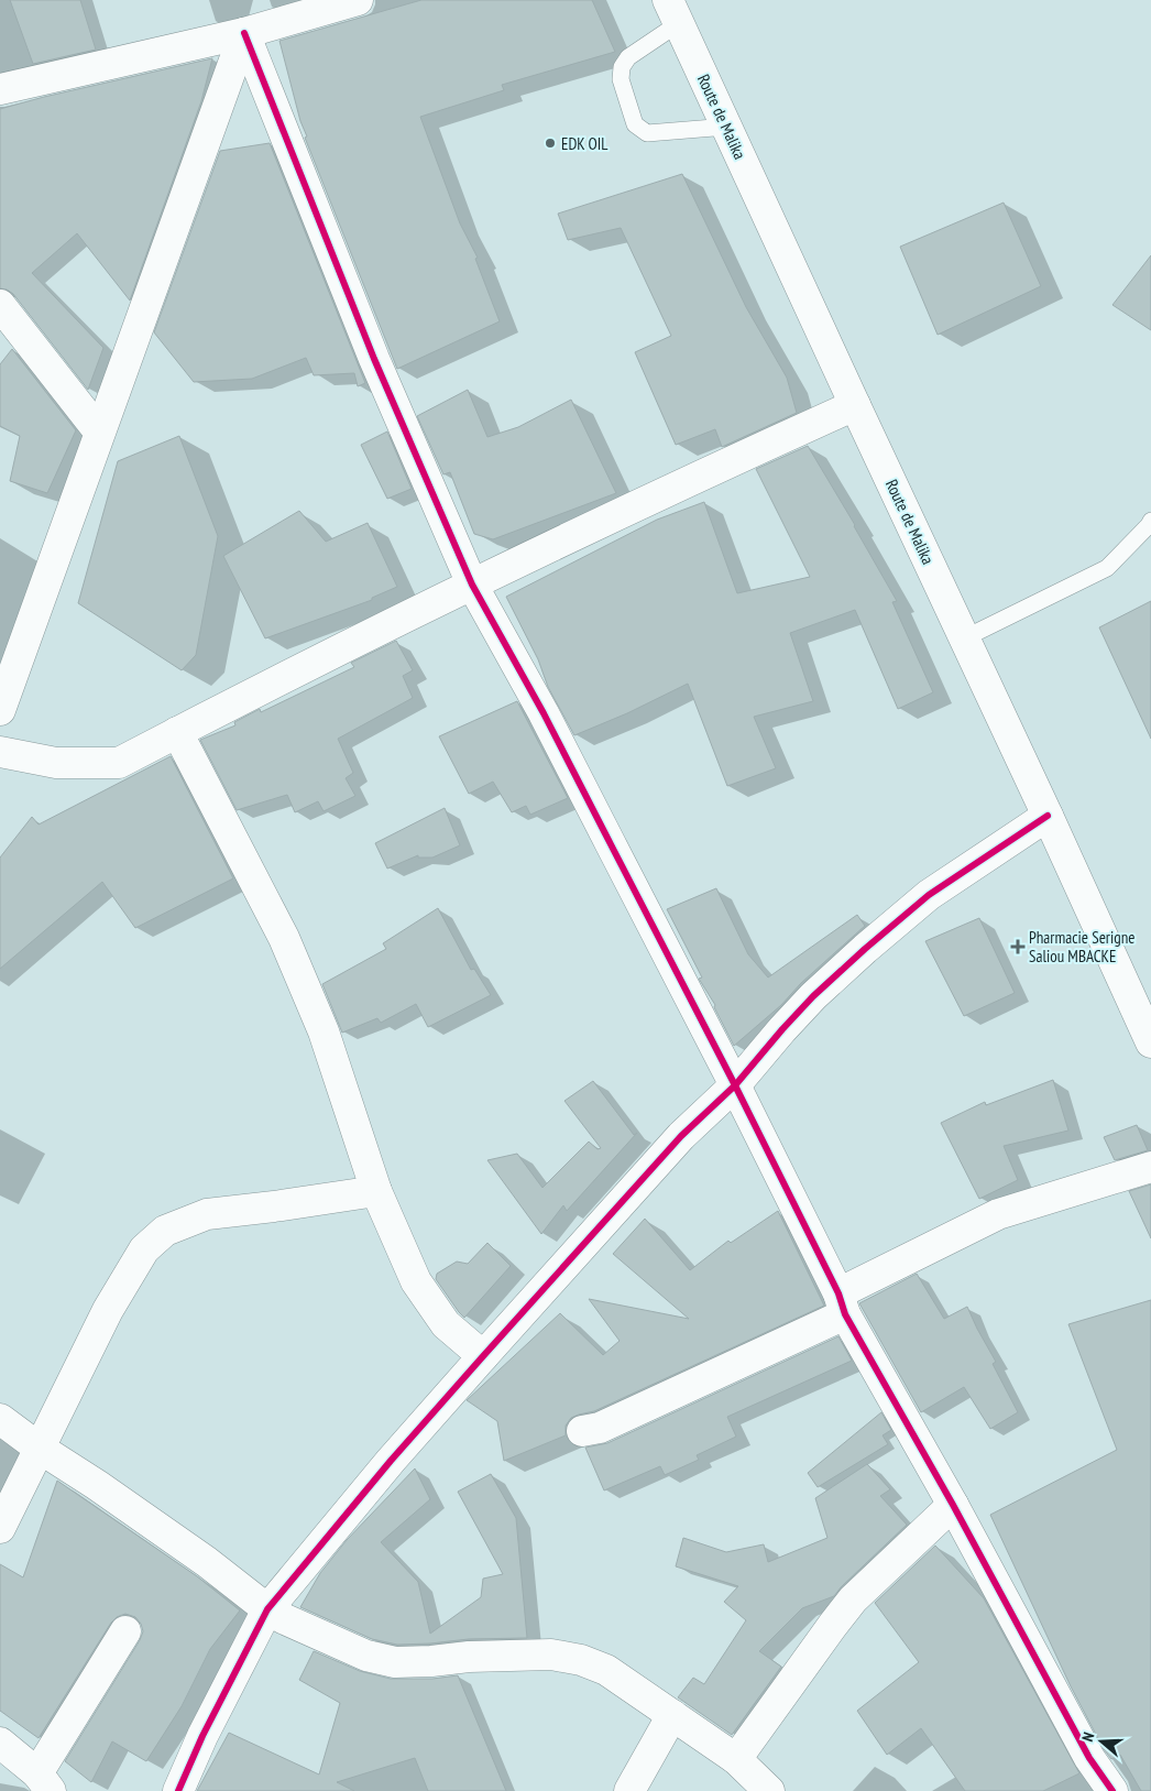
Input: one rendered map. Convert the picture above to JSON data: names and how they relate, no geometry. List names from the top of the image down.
{
  "streets": {
    "street": ["Route de Malika"]
  },
  "places": {
    "other": ["EDK OIL"],
    "health": ["Pharmacie Serigne Saliou MBACKE"]
  },
  "north": "left"
}
